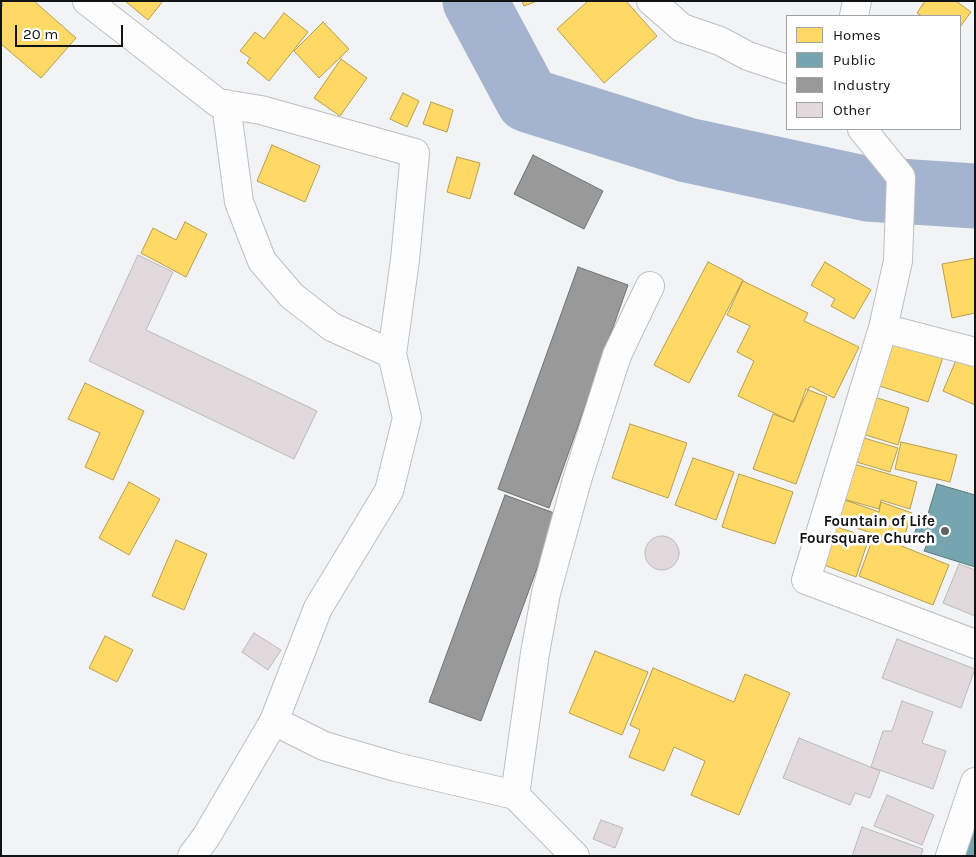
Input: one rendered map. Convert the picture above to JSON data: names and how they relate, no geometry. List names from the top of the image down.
{
  "places": ["Fountain of Life Foursquare Church"],
  "legend": [
    "Homes",
    "Public",
    "Industry",
    "Other"
  ],
  "scale_bar": "20 m"
}
